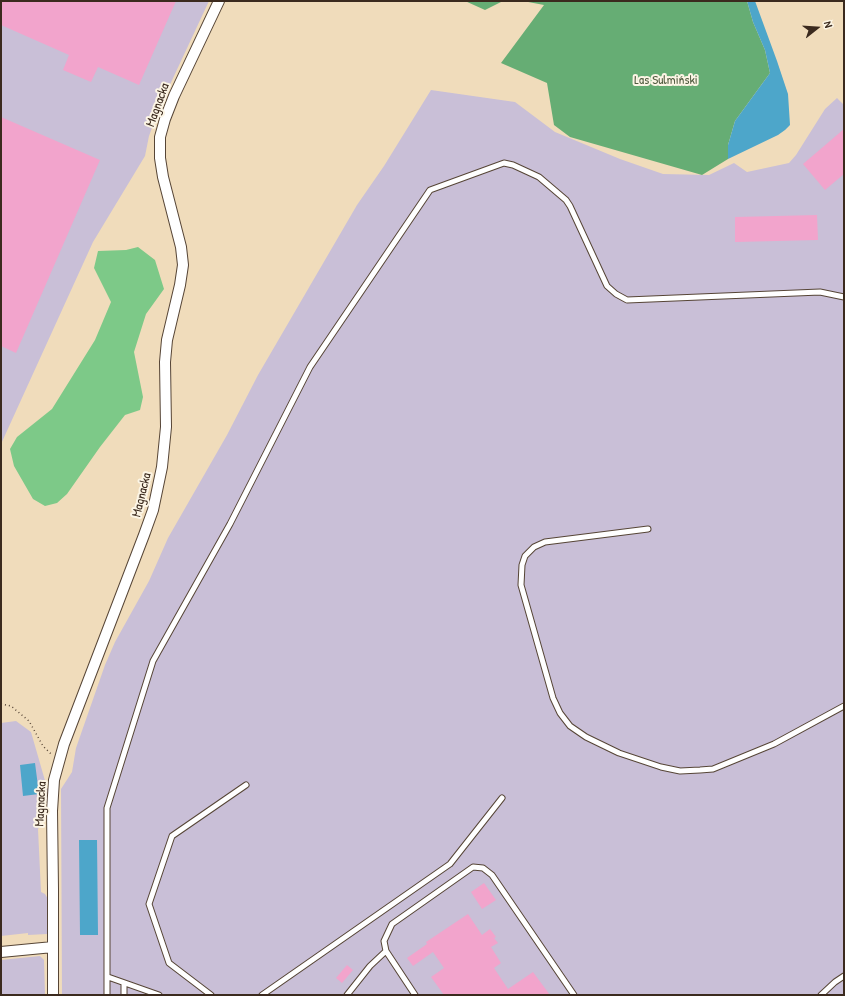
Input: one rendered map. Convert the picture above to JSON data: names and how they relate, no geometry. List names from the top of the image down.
{
  "streets": {
    "street": ["Magnacka"]
  },
  "parks": ["Las Sulmiński"],
  "north": "right"
}
